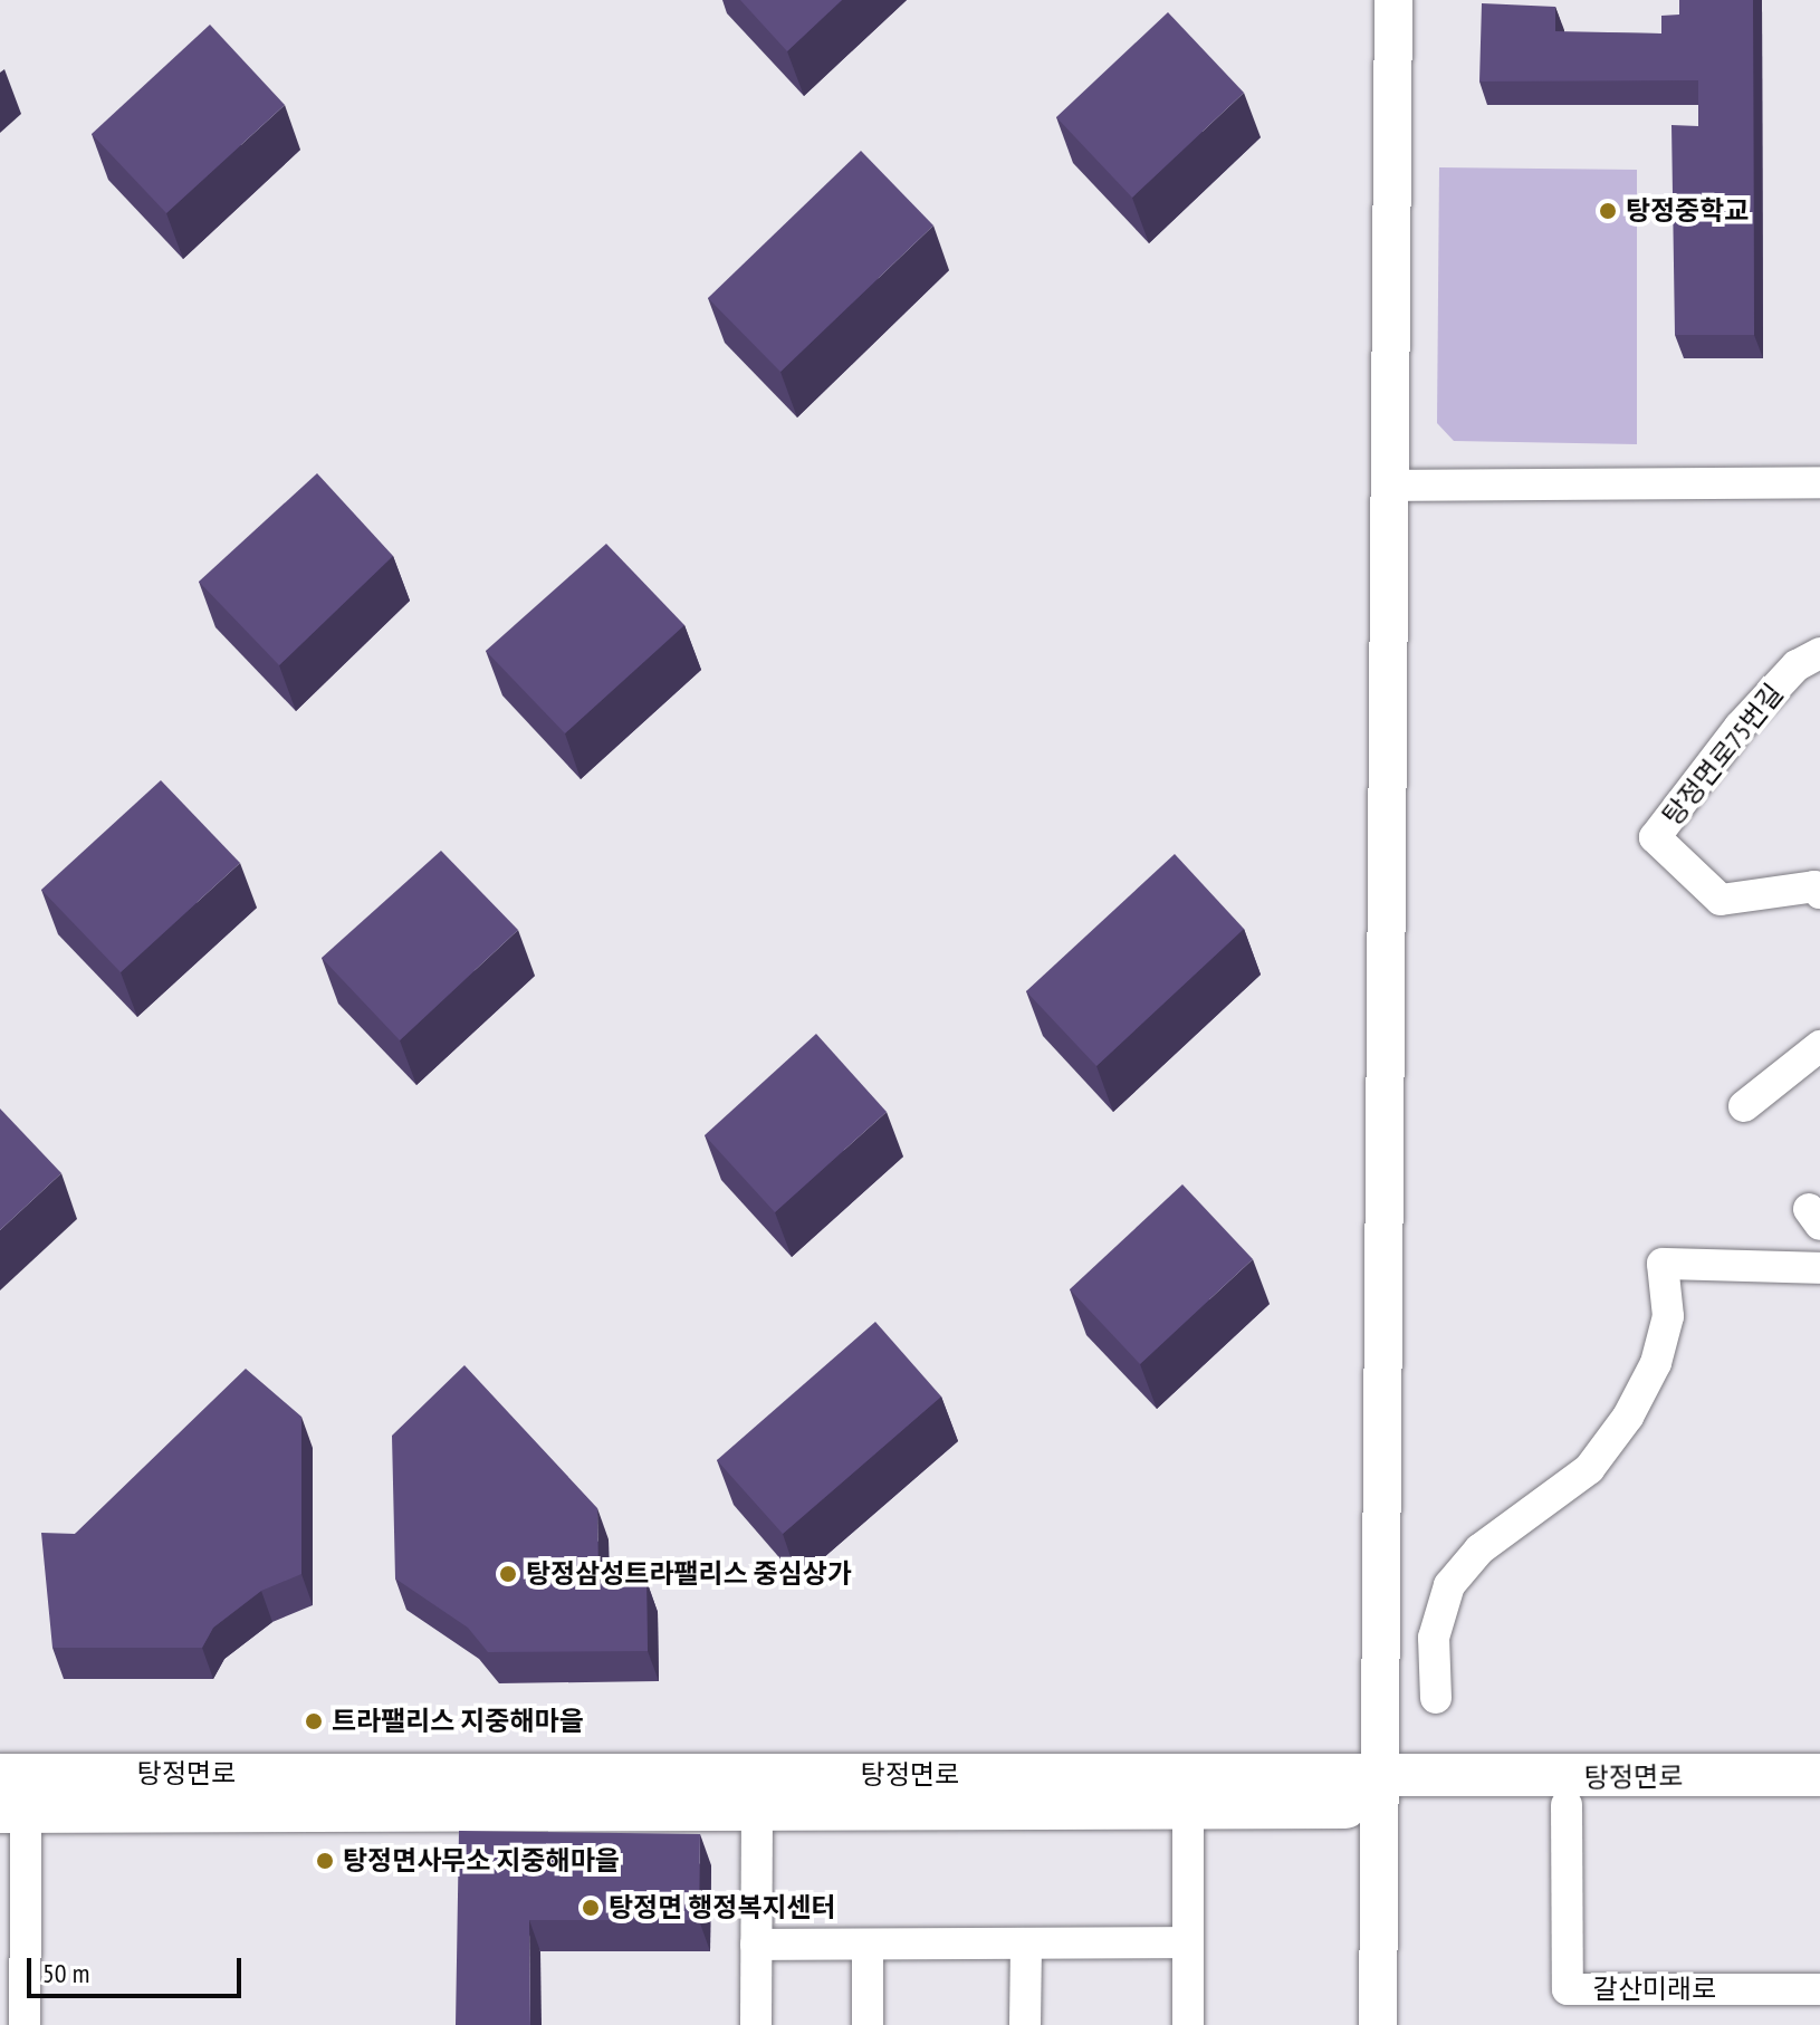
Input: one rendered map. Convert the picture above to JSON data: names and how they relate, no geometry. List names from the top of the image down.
{
  "streets": {
    "main road": ["탕정면로"],
    "street": ["탕정면로75번길", "갈산미래로"]
  },
  "crossings": [
    ["탕정면로", "갈산미래로"]
  ],
  "places": [
    "탕정중학교",
    "탕정삼성트라팰리스 중심상가",
    "트라팰리스 지중해마을",
    "탕정면사무소 지중해마을",
    "탕정면 행정복지센터"
  ],
  "scale_bar": "50 m"
}
